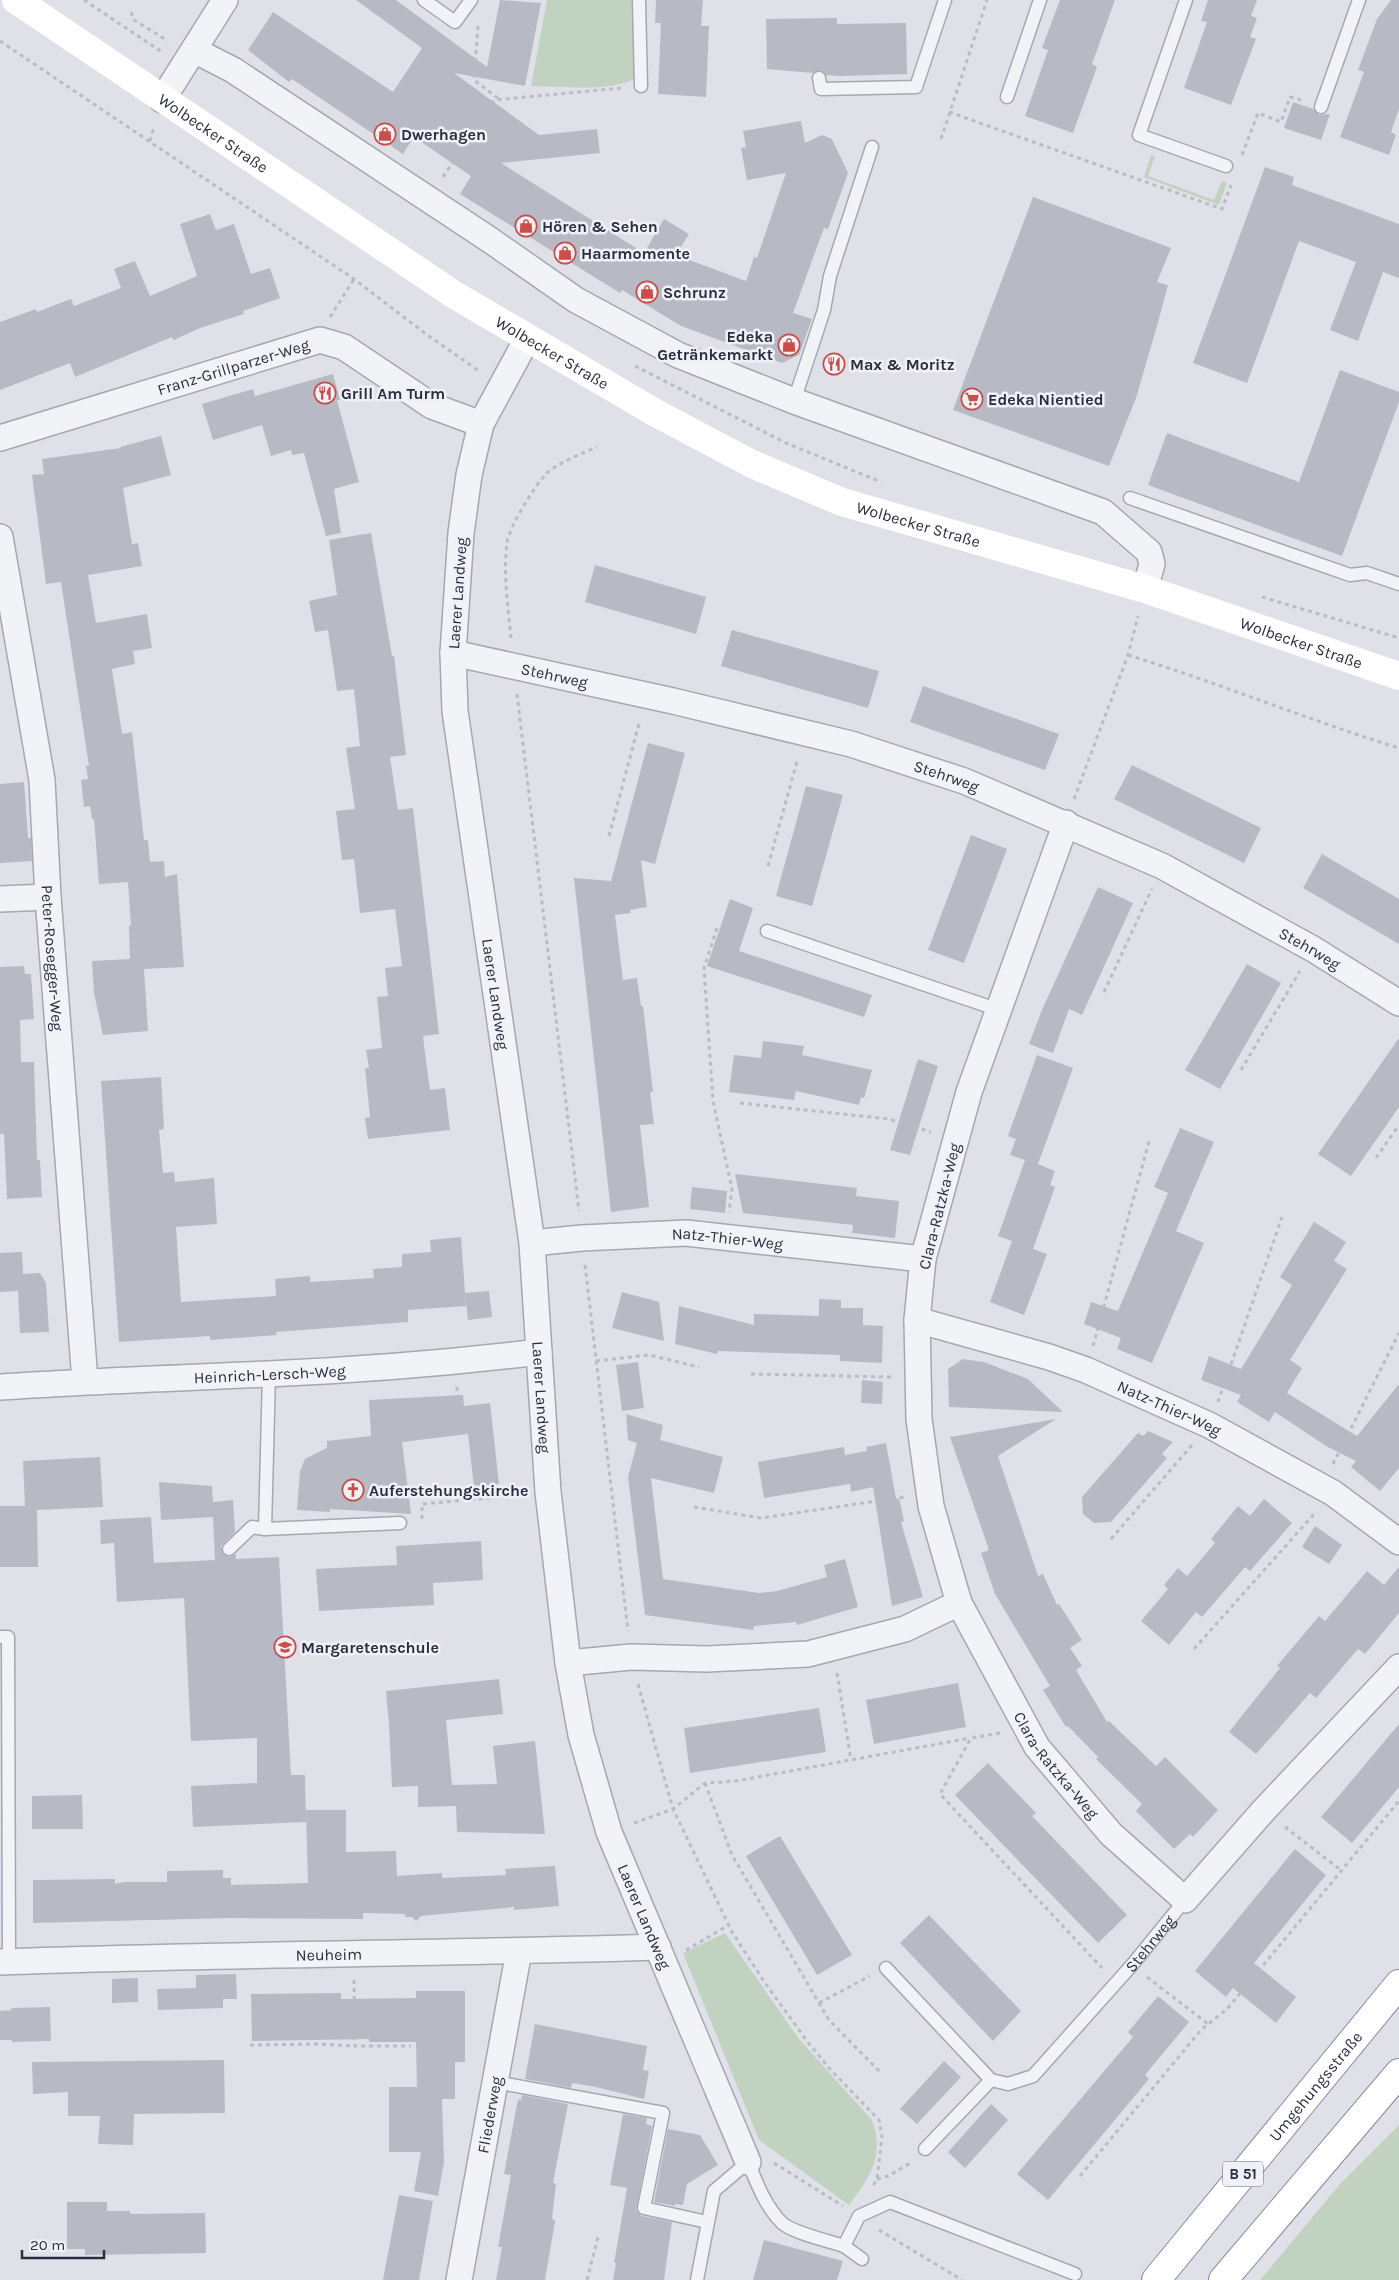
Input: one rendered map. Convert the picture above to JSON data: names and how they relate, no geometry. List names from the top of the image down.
{
  "streets": {
    "main road": ["Wolbecker Straße", "Umgehungsstraße", "B 51"],
    "street": [
      "Franz-Grillparzer-Weg",
      "Laerer Landweg",
      "Stehrweg",
      "Peter-Rosegger-Weg",
      "Clara-Ratzka-Weg",
      "Natz-Thier-Weg",
      "Heinrich-Lersch-Weg",
      "Neuheim",
      "Fliederweg"
    ]
  },
  "crossings": [
    ["Wolbecker Straße", "Laerer Landweg"],
    ["Franz-Grillparzer-Weg", "Laerer Landweg"],
    ["Laerer Landweg", "Stehrweg"],
    ["Laerer Landweg", "Natz-Thier-Weg"],
    ["Laerer Landweg", "Heinrich-Lersch-Weg"],
    ["Laerer Landweg", "Neuheim"],
    ["Stehrweg", "Clara-Ratzka-Weg"],
    ["Peter-Rosegger-Weg", "Heinrich-Lersch-Weg"],
    ["Clara-Ratzka-Weg", "Natz-Thier-Weg"],
    ["Neuheim", "Fliederweg"]
  ],
  "places": {
    "shop": [
      "Dwerhagen",
      "Hören & Sehen",
      "Haarmomente",
      "Schrunz",
      "Edeka Getränkemarkt"
    ],
    "restaurant": ["Max & Moritz", "Grill Am Turm"],
    "supermarket": ["Edeka Nientied"],
    "church": ["Auferstehungskirche"],
    "school or university": ["Margaretenschule"]
  },
  "scale_bar": "20 m"
}
